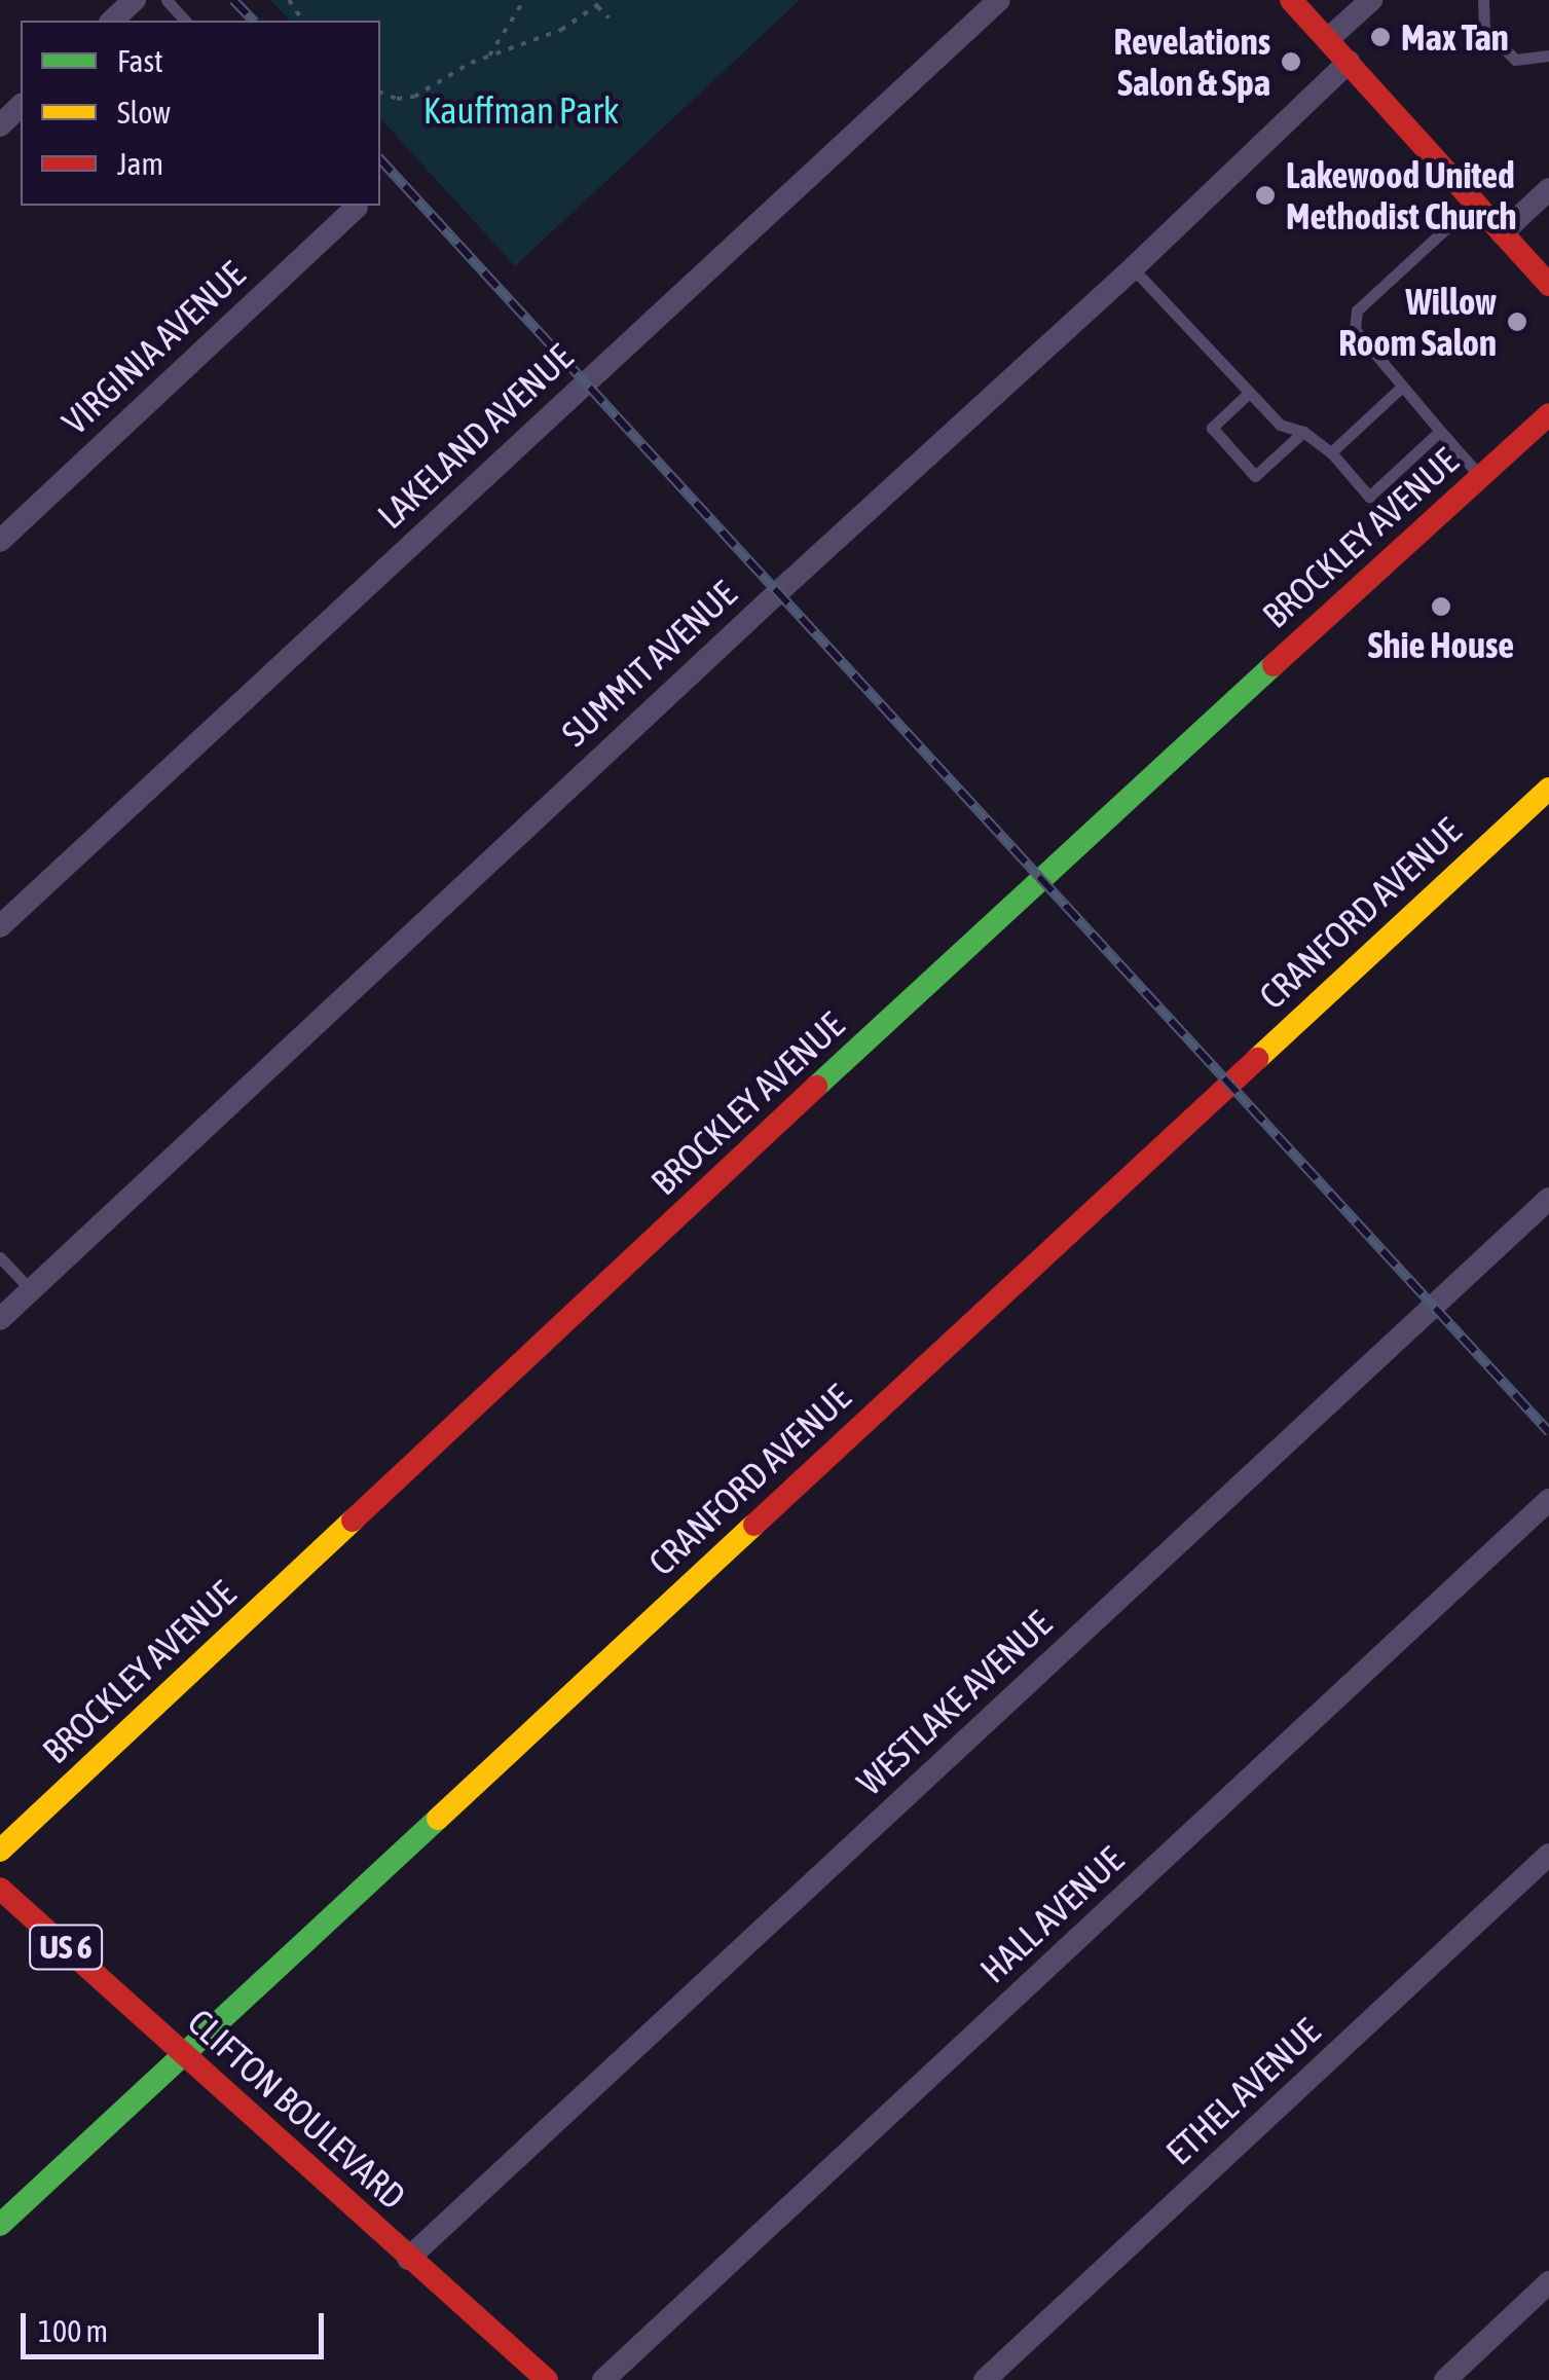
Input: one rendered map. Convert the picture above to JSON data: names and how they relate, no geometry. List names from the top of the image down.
{
  "streets": {
    "street": [
      "VIRGINIA AVENUE",
      "LAKELAND AVENUE",
      "BROCKLEY AVENUE",
      "SUMMIT AVENUE",
      "CRANFORD AVENUE",
      "WESTLAKE AVENUE",
      "HALL AVENUE",
      "US 6",
      "ETHEL AVENUE",
      "CLIFTON BOULEVARD"
    ]
  },
  "crossings": [
    ["CRANFORD AVENUE", "CLIFTON BOULEVARD"],
    ["WESTLAKE AVENUE", "CLIFTON BOULEVARD"]
  ],
  "parks": ["Kauffman Park"],
  "places": [
    "Max Tan",
    "Revelations Salon & Spa",
    "Lakewood United Methodist Church",
    "Willow Room Salon",
    "Shie House"
  ],
  "legend": ["Fast", "Slow", "Jam"],
  "scale_bar": "100 m"
}
